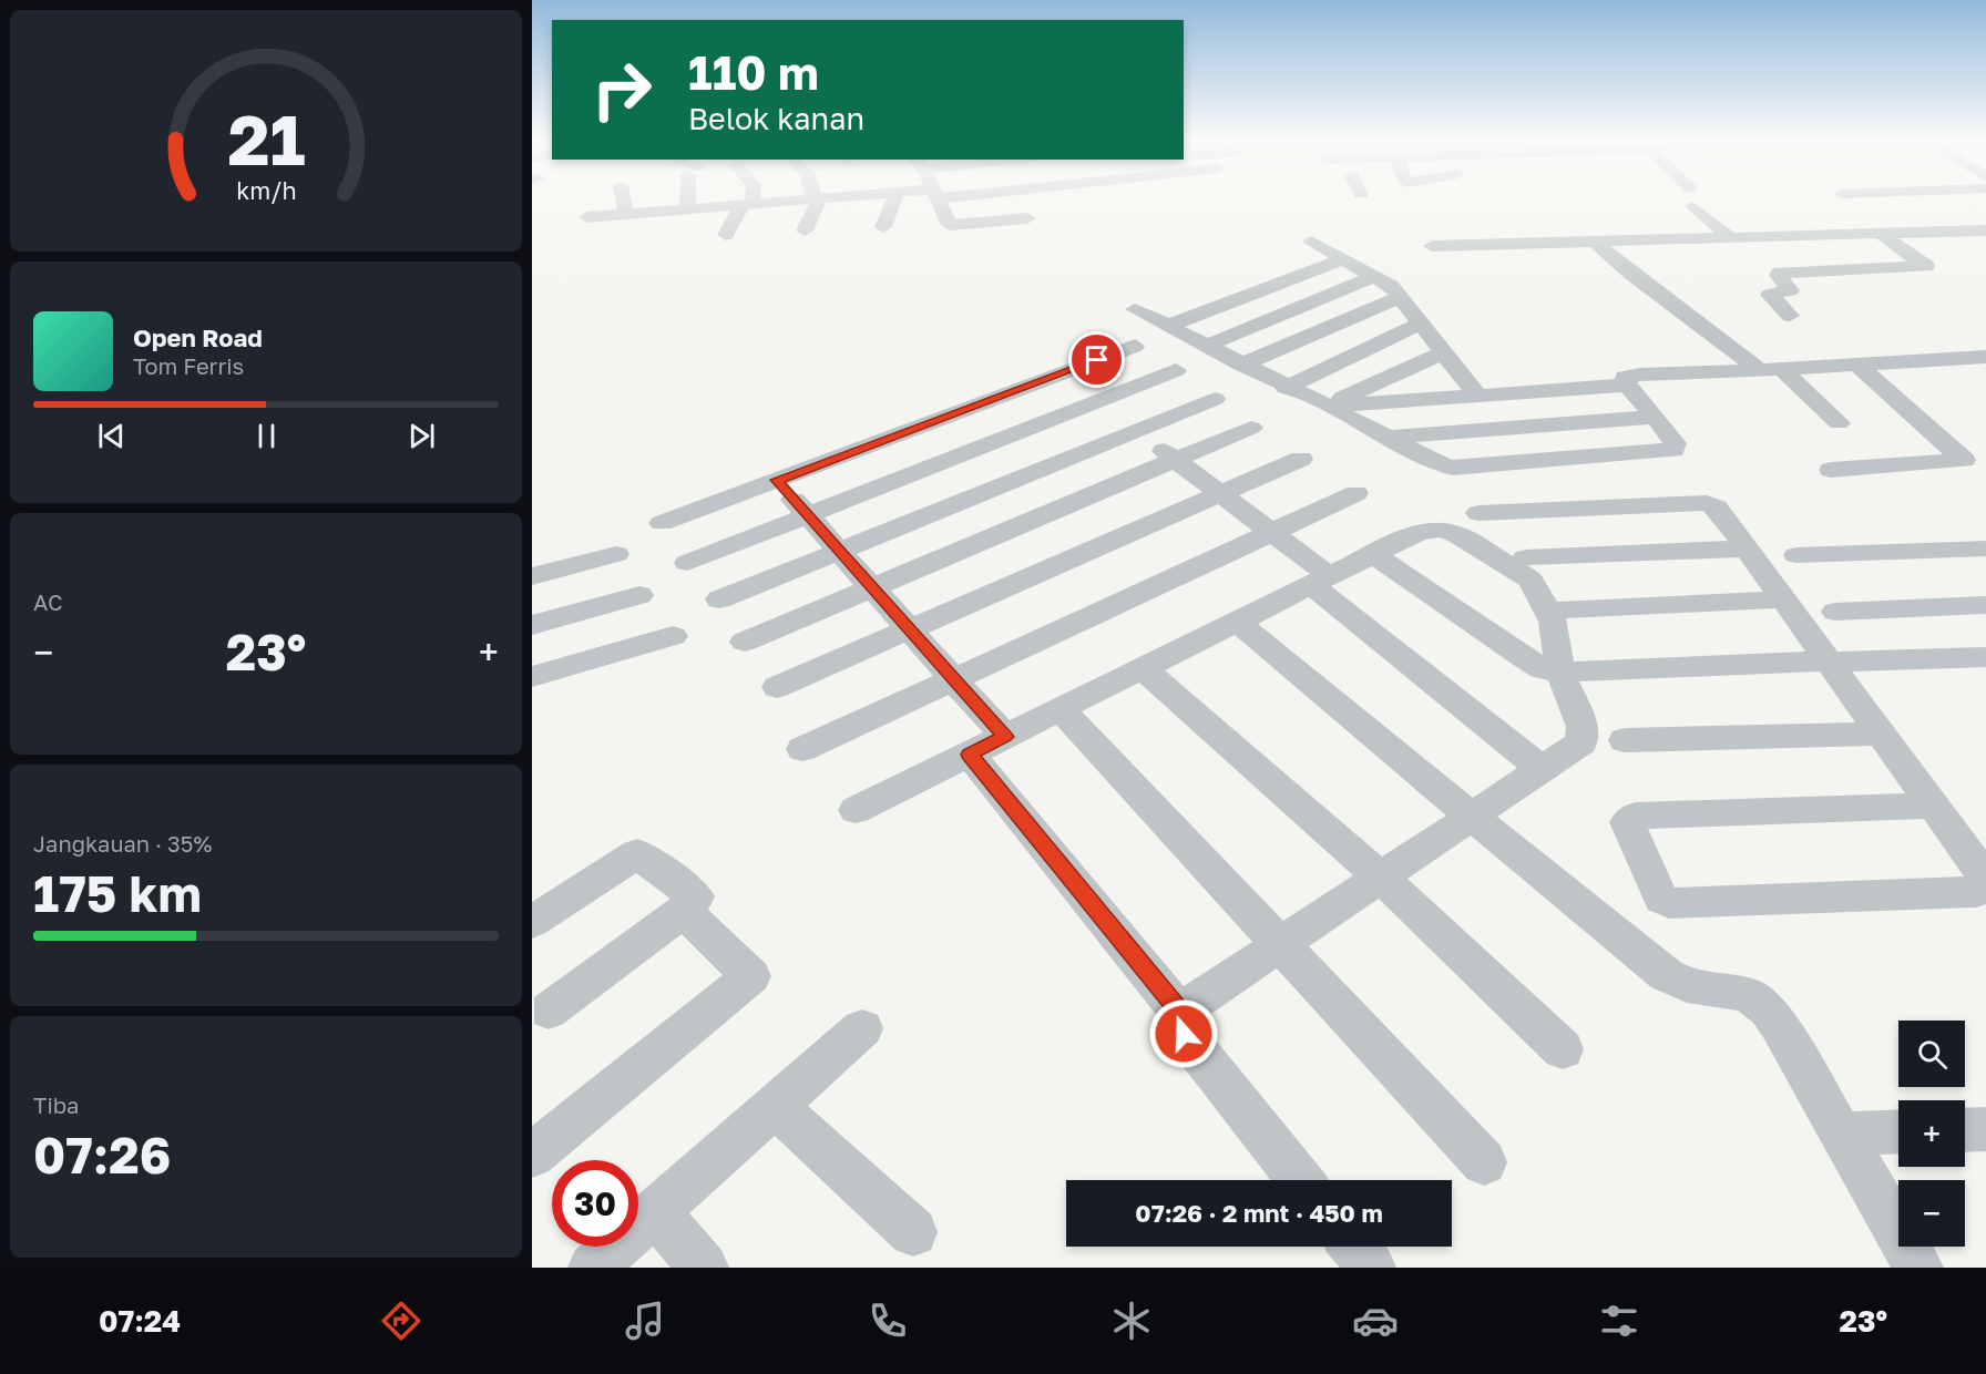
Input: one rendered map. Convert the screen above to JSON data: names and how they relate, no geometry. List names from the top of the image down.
{
  "page": {
    "turn": ["110 m", "Belok kanan"],
    "song": ["Open Road", "Tom Ferris"],
    "tile": [
      "AC",
      ["Jangkauan · 35%", "175 km"],
      ["Tiba", "07:26"]
    ],
    "heat": ["−", "23°", "+"],
    "map_buttons": ["+", "−"],
    "limit": "30",
    "trip": "07:26 · 2 mnt · 450 m",
    "tabs": ["07:24", "23°"],
    "gauge": ["21", "km/h"]
  }
}
